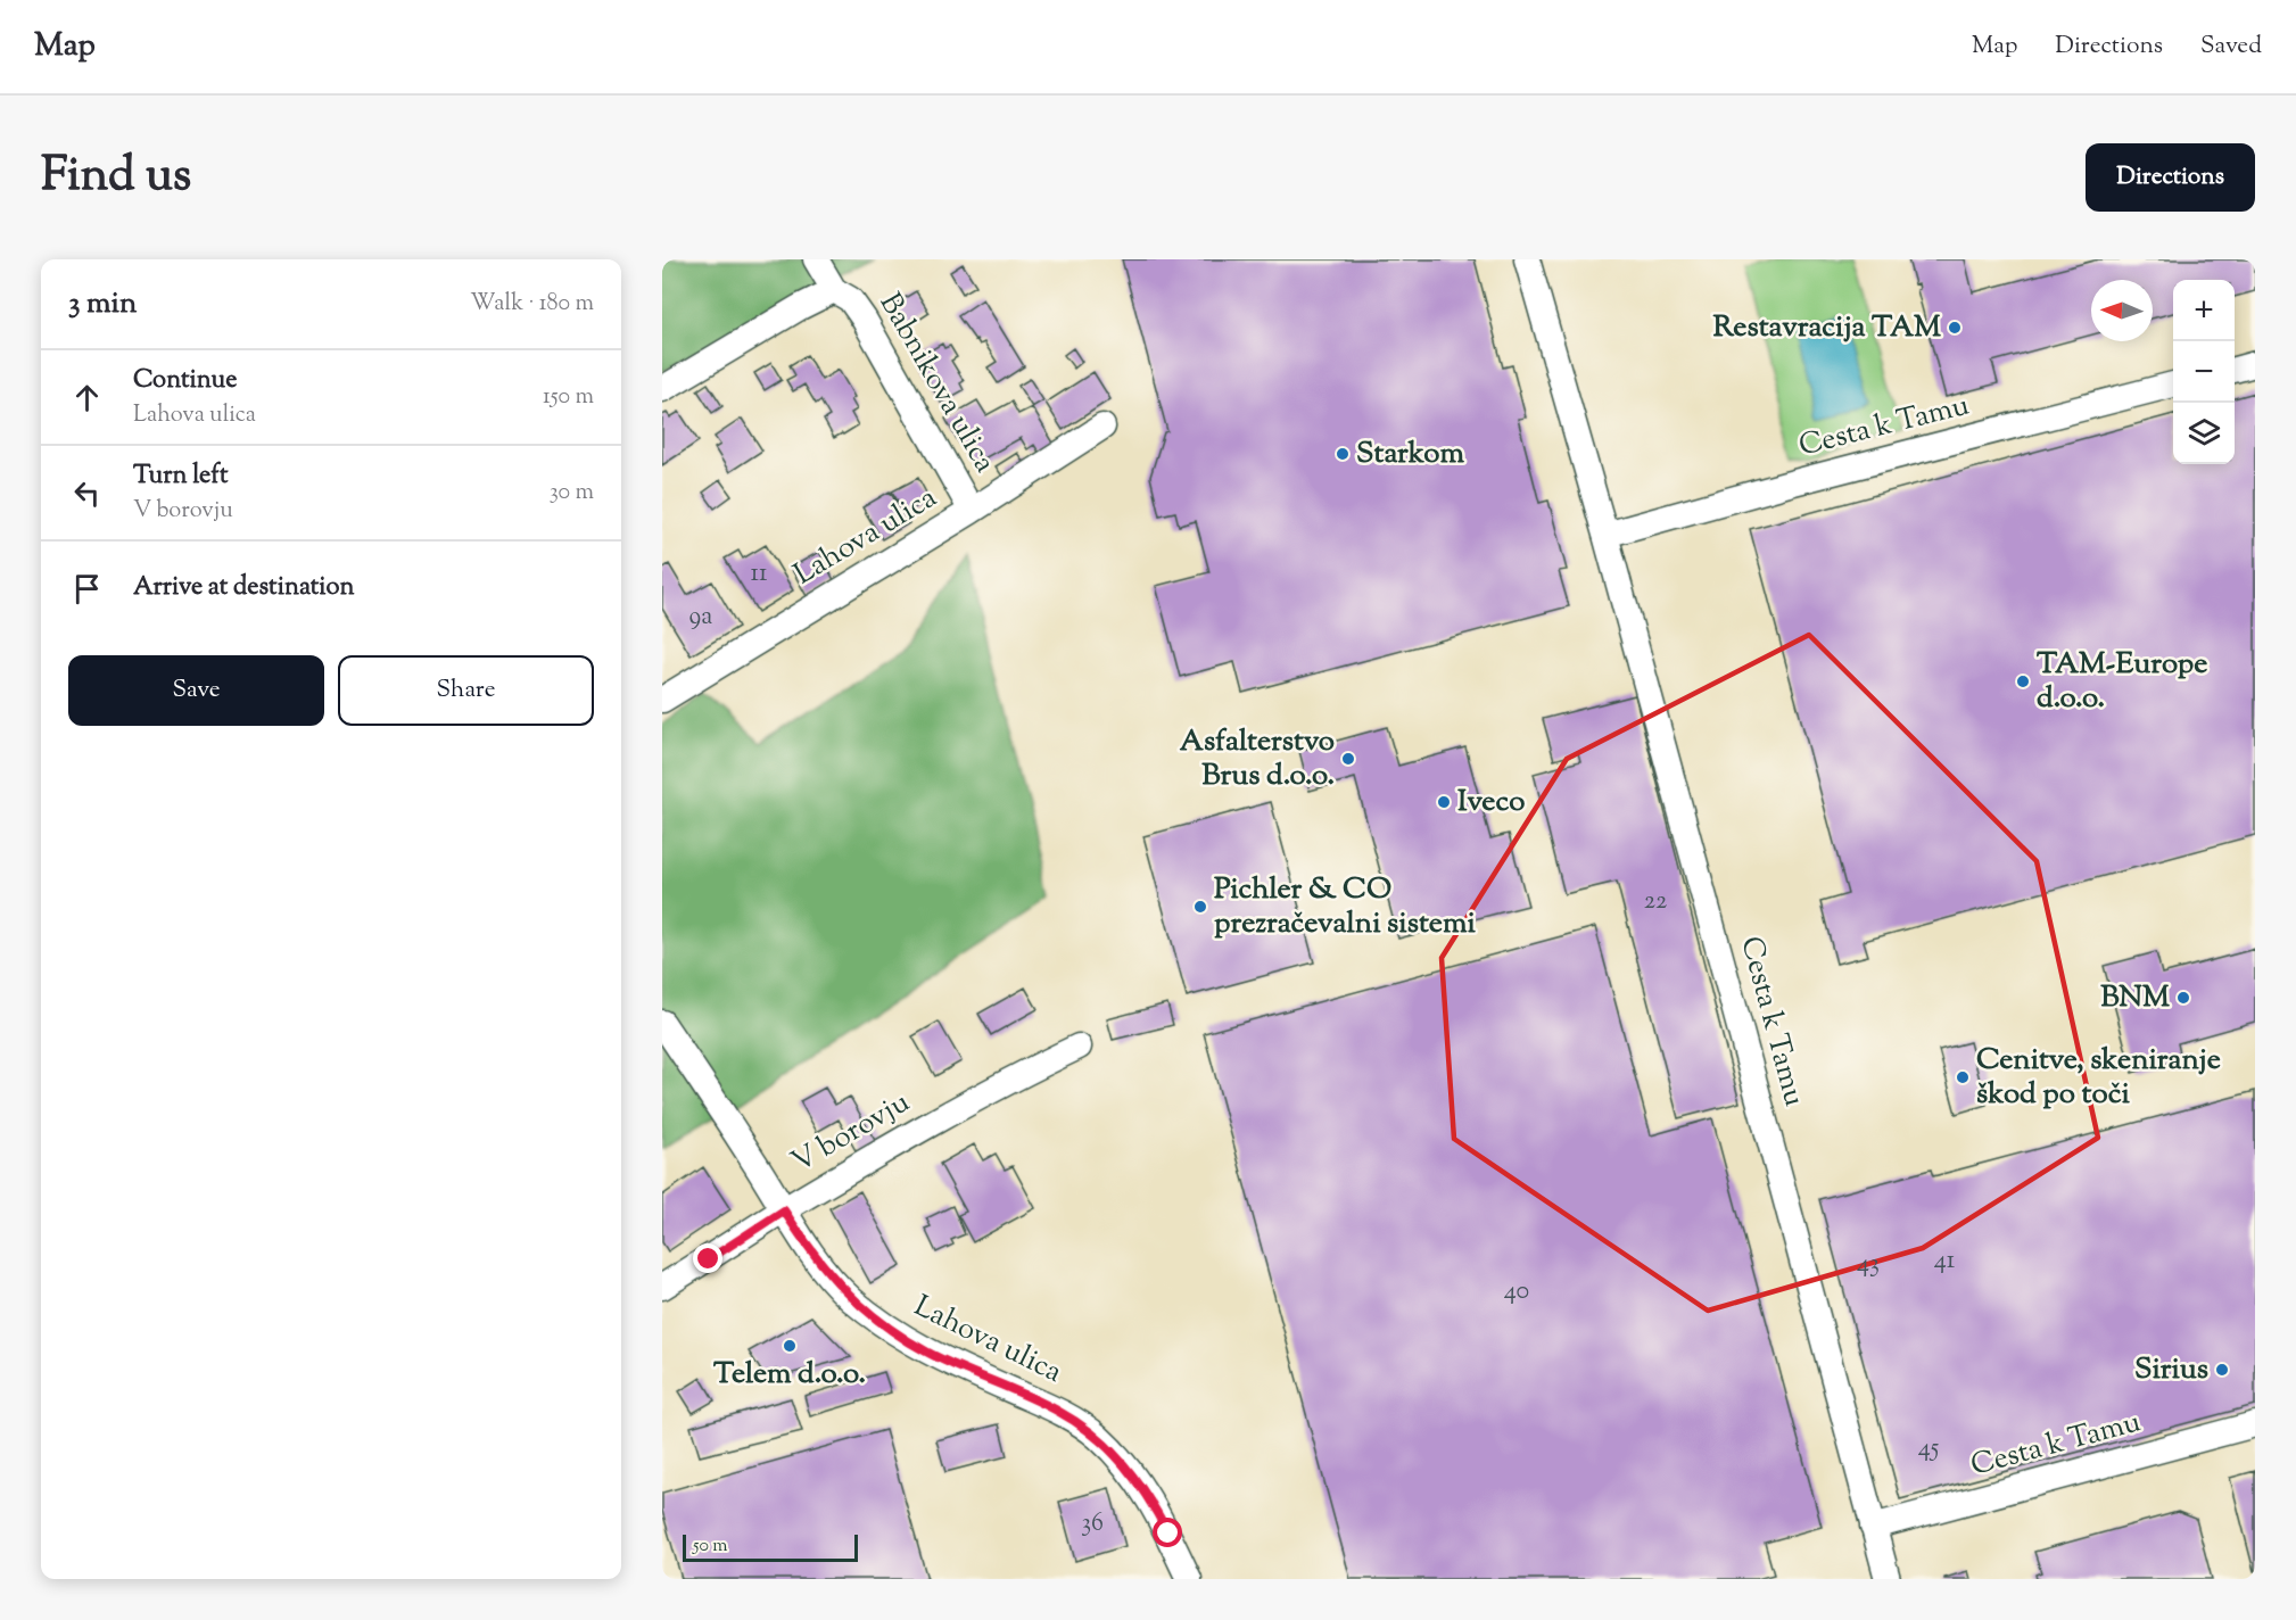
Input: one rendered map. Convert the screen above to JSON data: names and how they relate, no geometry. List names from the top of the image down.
{
  "streets": {
    "street": [
      "Babnikova ulica",
      "Cesta k Tamu",
      "Lahova ulica",
      "V borovju"
    ]
  },
  "crossings": [
    ["Babnikova ulica", "Lahova ulica"],
    ["Lahova ulica", "V borovju"]
  ],
  "places": [
    "Restavracija TAM",
    "Starkom",
    "TAM-Europe d.o.o.",
    "Asfalterstvo Brus d.o.o.",
    "Iveco",
    "Pichler & CO prezračevalni sistemi",
    "BNM",
    "Cenitve, skeniranje škod po toči",
    "Telem d.o.o.",
    "Sirius"
  ],
  "house_numbers": [
    "11",
    "9a",
    "22",
    "41",
    "43",
    "40",
    "45",
    "36"
  ],
  "scale_bar": "50 m",
  "north": "left",
  "page": {
    "header": "Map",
    "nav": ["Map", "Directions", "Saved"],
    "title": "Find us",
    "buttons": [
      "Directions",
      ["Save", "Share"]
    ],
    "heading": ["3 min", "Walk · 180 m"],
    "map_buttons": ["+", "−"],
    "list": [
      ["Continue", "Lahova ulica", "150 m"],
      ["Turn left", "V borovju", "30 m"],
      "Arrive at destination"
    ],
    "scale": "50 m"
  }
}
